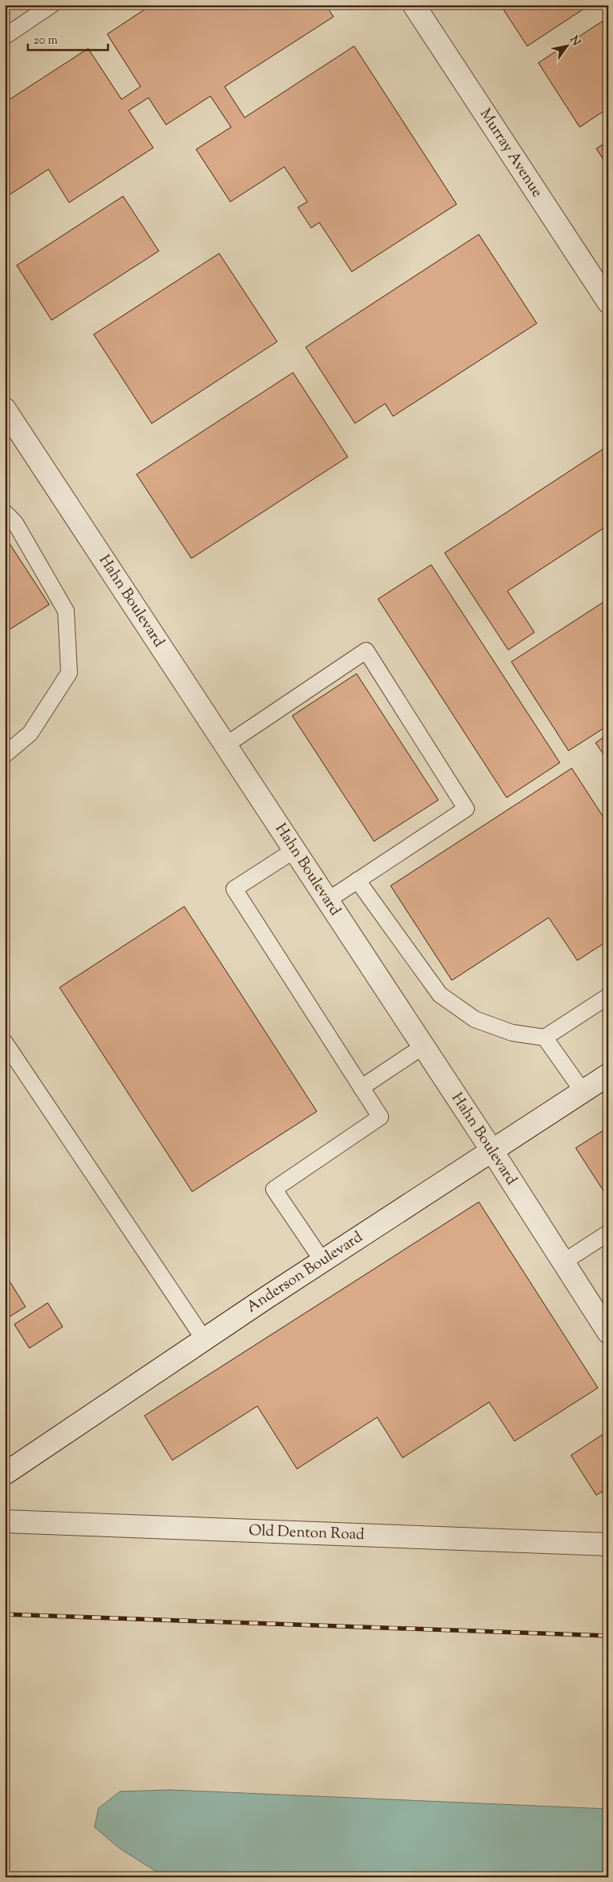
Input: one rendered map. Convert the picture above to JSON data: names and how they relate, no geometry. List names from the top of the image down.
{
  "streets": {
    "street": [
      "Murray Avenue",
      "Hahn Boulevard",
      "Anderson Boulevard",
      "Old Denton Road"
    ]
  },
  "crossings": [
    ["Hahn Boulevard", "Anderson Boulevard"]
  ],
  "scale_bar": "20 m",
  "north": "top right"
}
